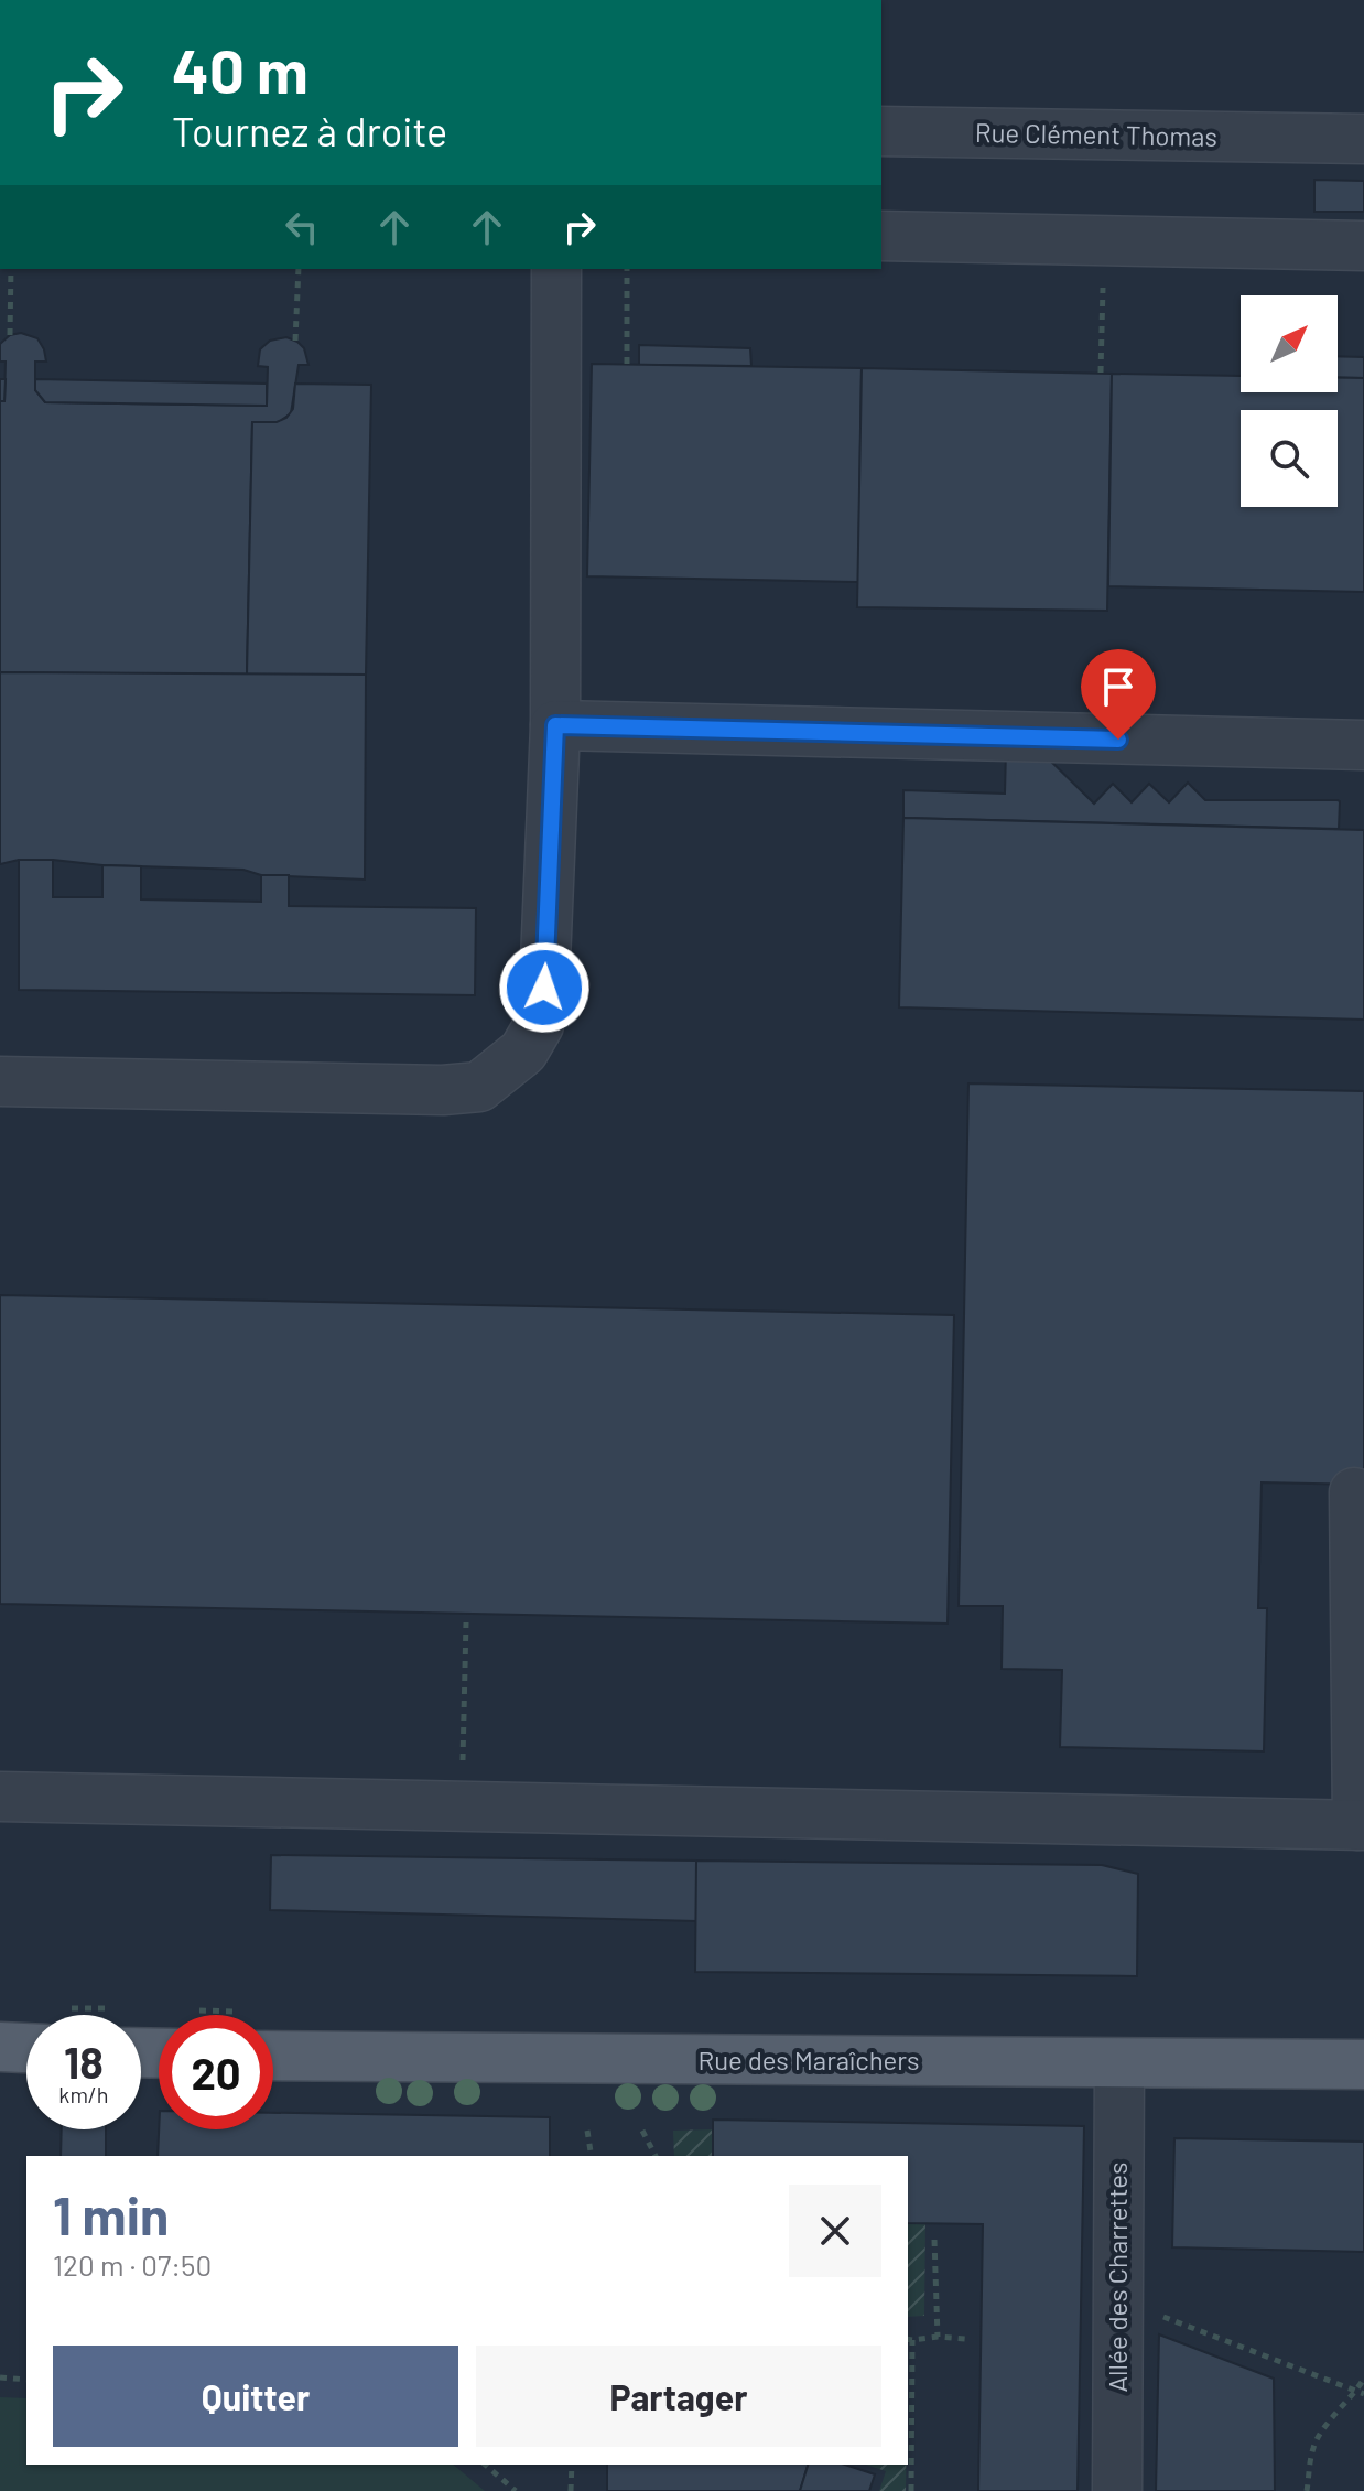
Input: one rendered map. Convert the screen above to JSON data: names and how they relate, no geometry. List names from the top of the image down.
{
  "streets": {
    "main road": ["Rue des Maraîchers"],
    "street": ["Rue Clément Thomas", "Allée des Charrettes"]
  },
  "crossings": [
    ["Rue des Maraîchers", "Allée des Charrettes"]
  ],
  "north": "top right",
  "page": {
    "turn": ["40 m", "Tournez à droite"],
    "speed": "18 km/h",
    "limit": "20",
    "heading": ["1 min", "120 m · 07:50"],
    "buttons": ["Quitter", "Partager"]
  }
}
